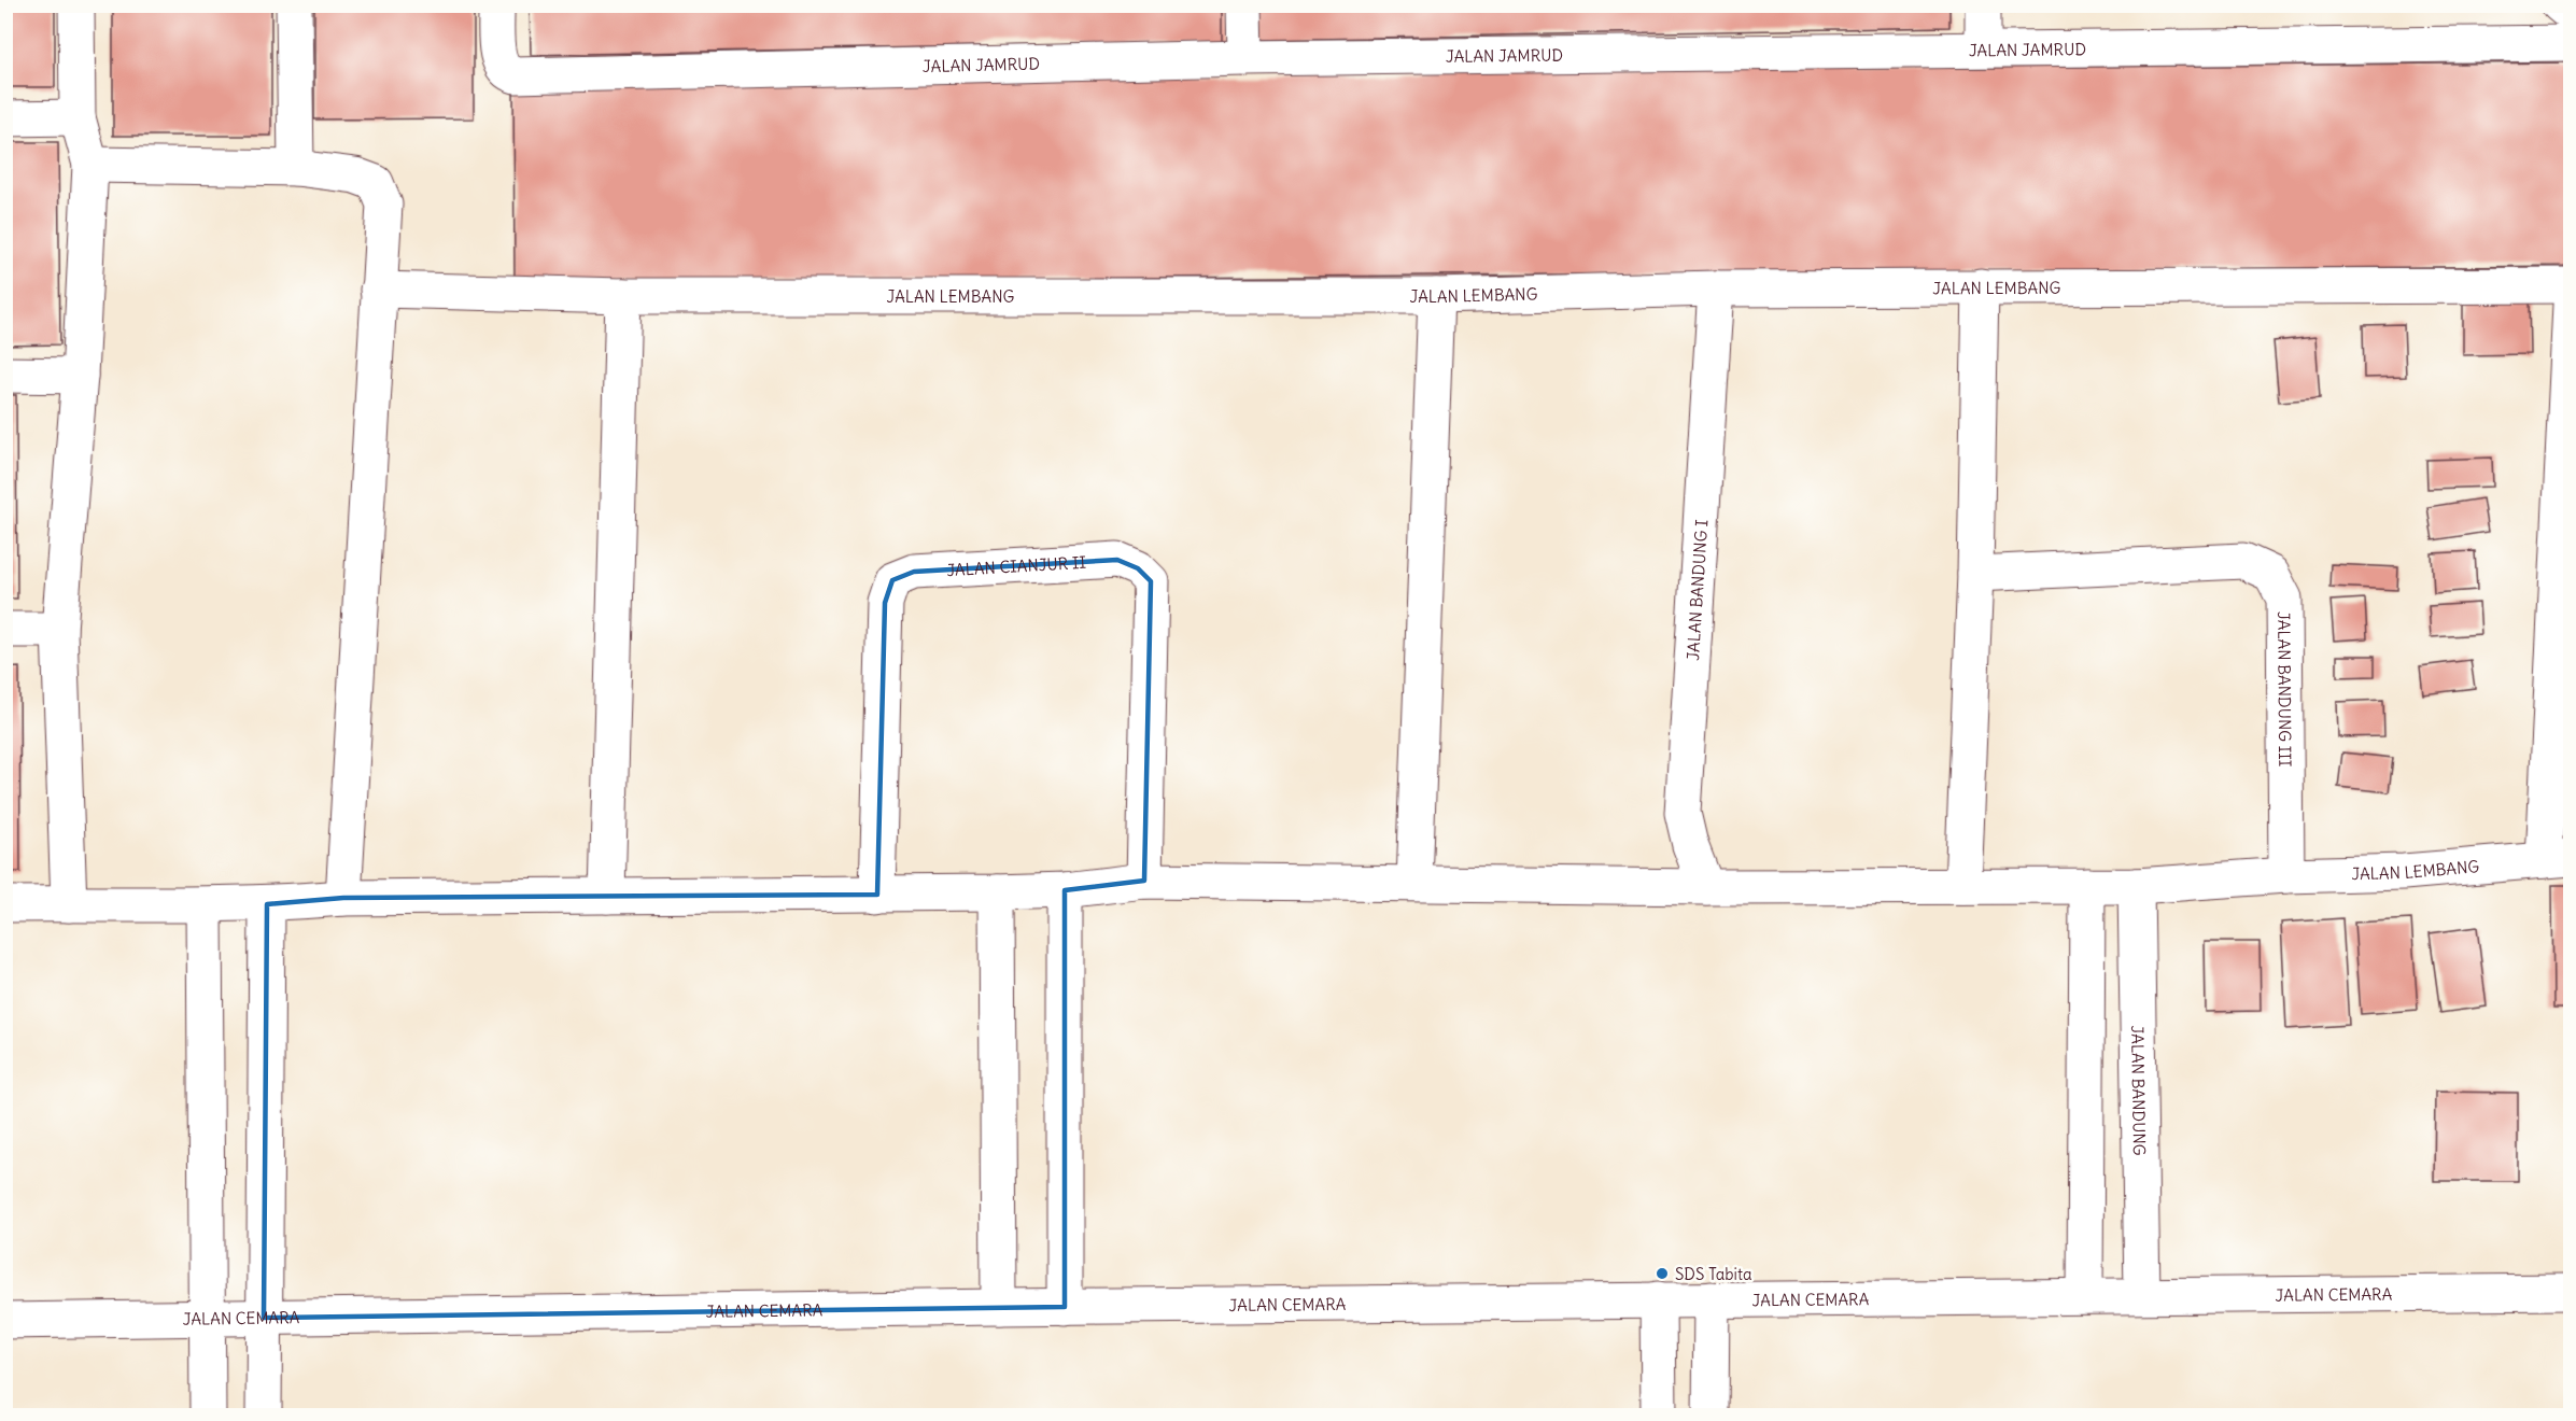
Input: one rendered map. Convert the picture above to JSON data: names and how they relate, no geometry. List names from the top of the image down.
{
  "streets": {
    "street": [
      "JALAN JAMRUD",
      "JALAN LEMBANG",
      "JALAN CIANJUR II",
      "JALAN BANDUNG I",
      "JALAN BANDUNG III",
      "JALAN BANDUNG",
      "JALAN CEMARA"
    ]
  },
  "crossings": [
    ["JALAN LEMBANG", "JALAN CIANJUR II"],
    ["JALAN LEMBANG", "JALAN BANDUNG I"],
    ["JALAN LEMBANG", "JALAN BANDUNG III"],
    ["JALAN LEMBANG", "JALAN BANDUNG"],
    ["JALAN BANDUNG", "JALAN CEMARA"]
  ],
  "places": ["SDS Tabita"]
}
